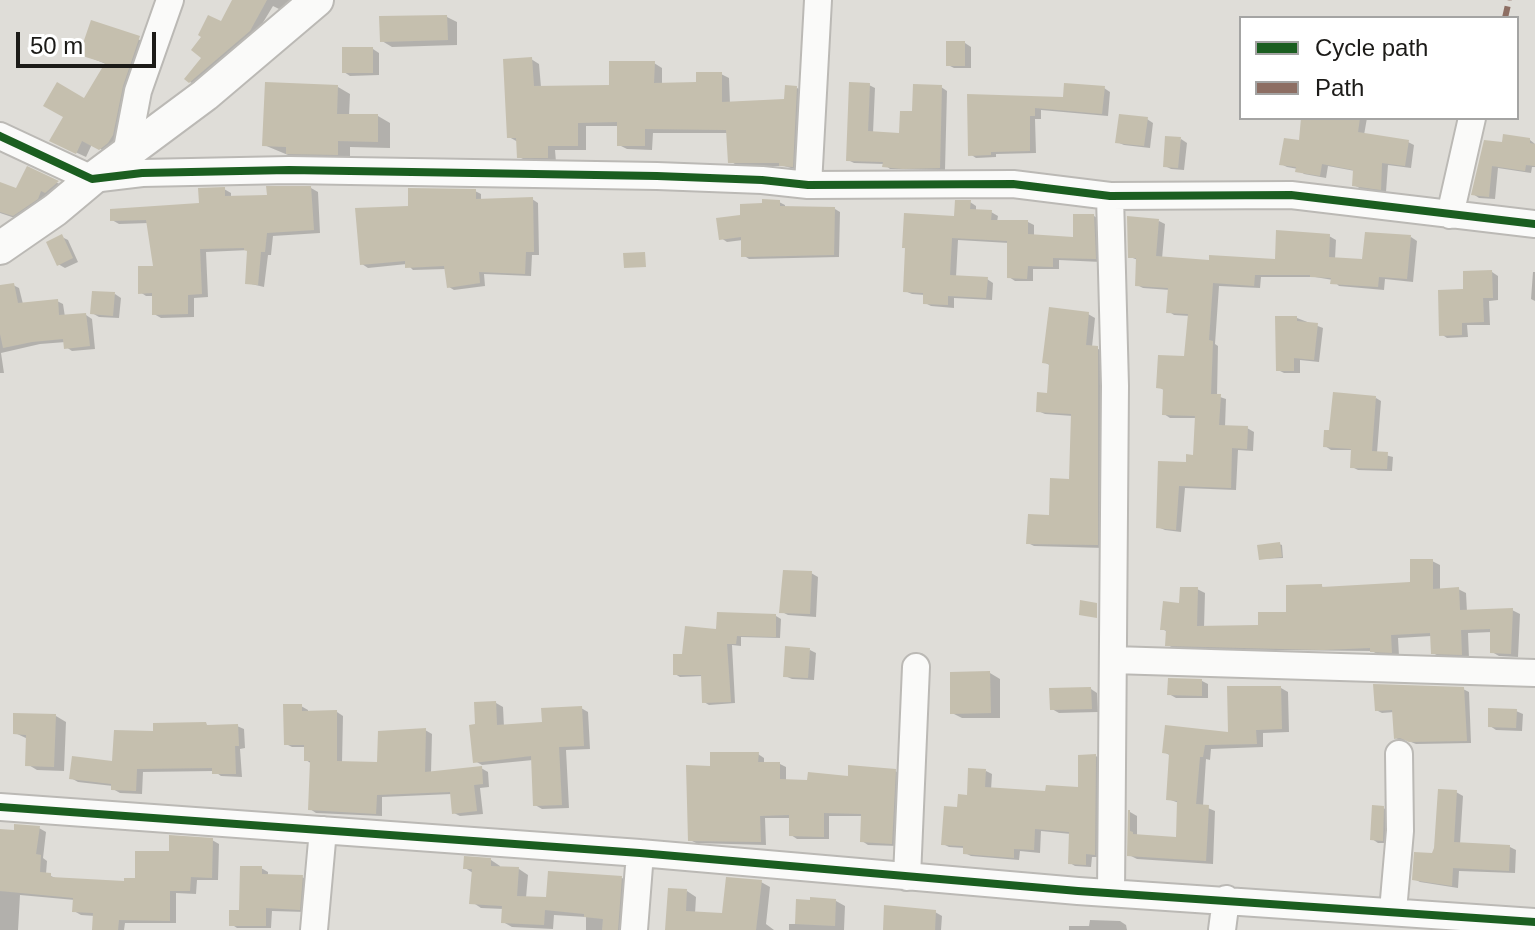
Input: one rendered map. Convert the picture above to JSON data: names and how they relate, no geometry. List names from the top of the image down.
{
  "legend": ["Cycle path", "Path"],
  "scale_bar": "50 m"
}
